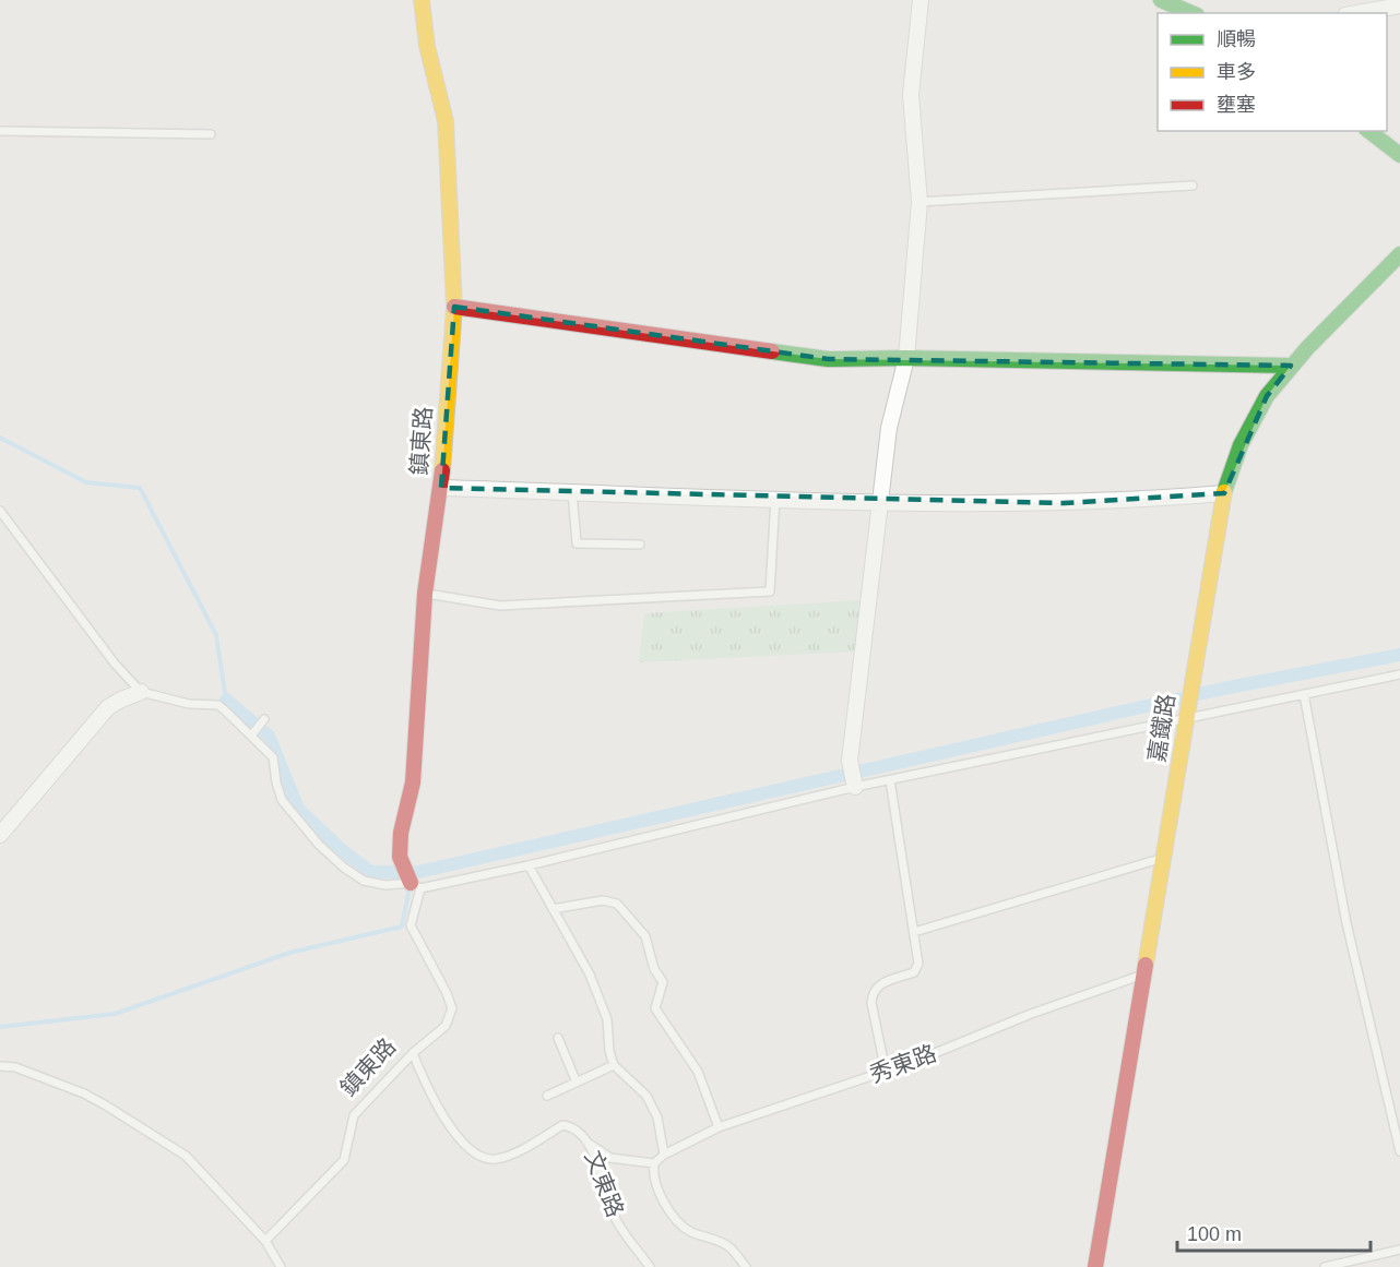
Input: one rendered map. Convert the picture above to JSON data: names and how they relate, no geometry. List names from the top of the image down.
{
  "streets": {
    "street": ["鎮東路", "嘉鐵路"],
    "lane": ["秀東路", "文東路"]
  },
  "crossings": [
    ["鎮東路", "文東路"],
    ["嘉鐵路", "秀東路"]
  ],
  "legend": ["順暢", "車多", "壅塞"],
  "scale_bar": "100 m"
}
